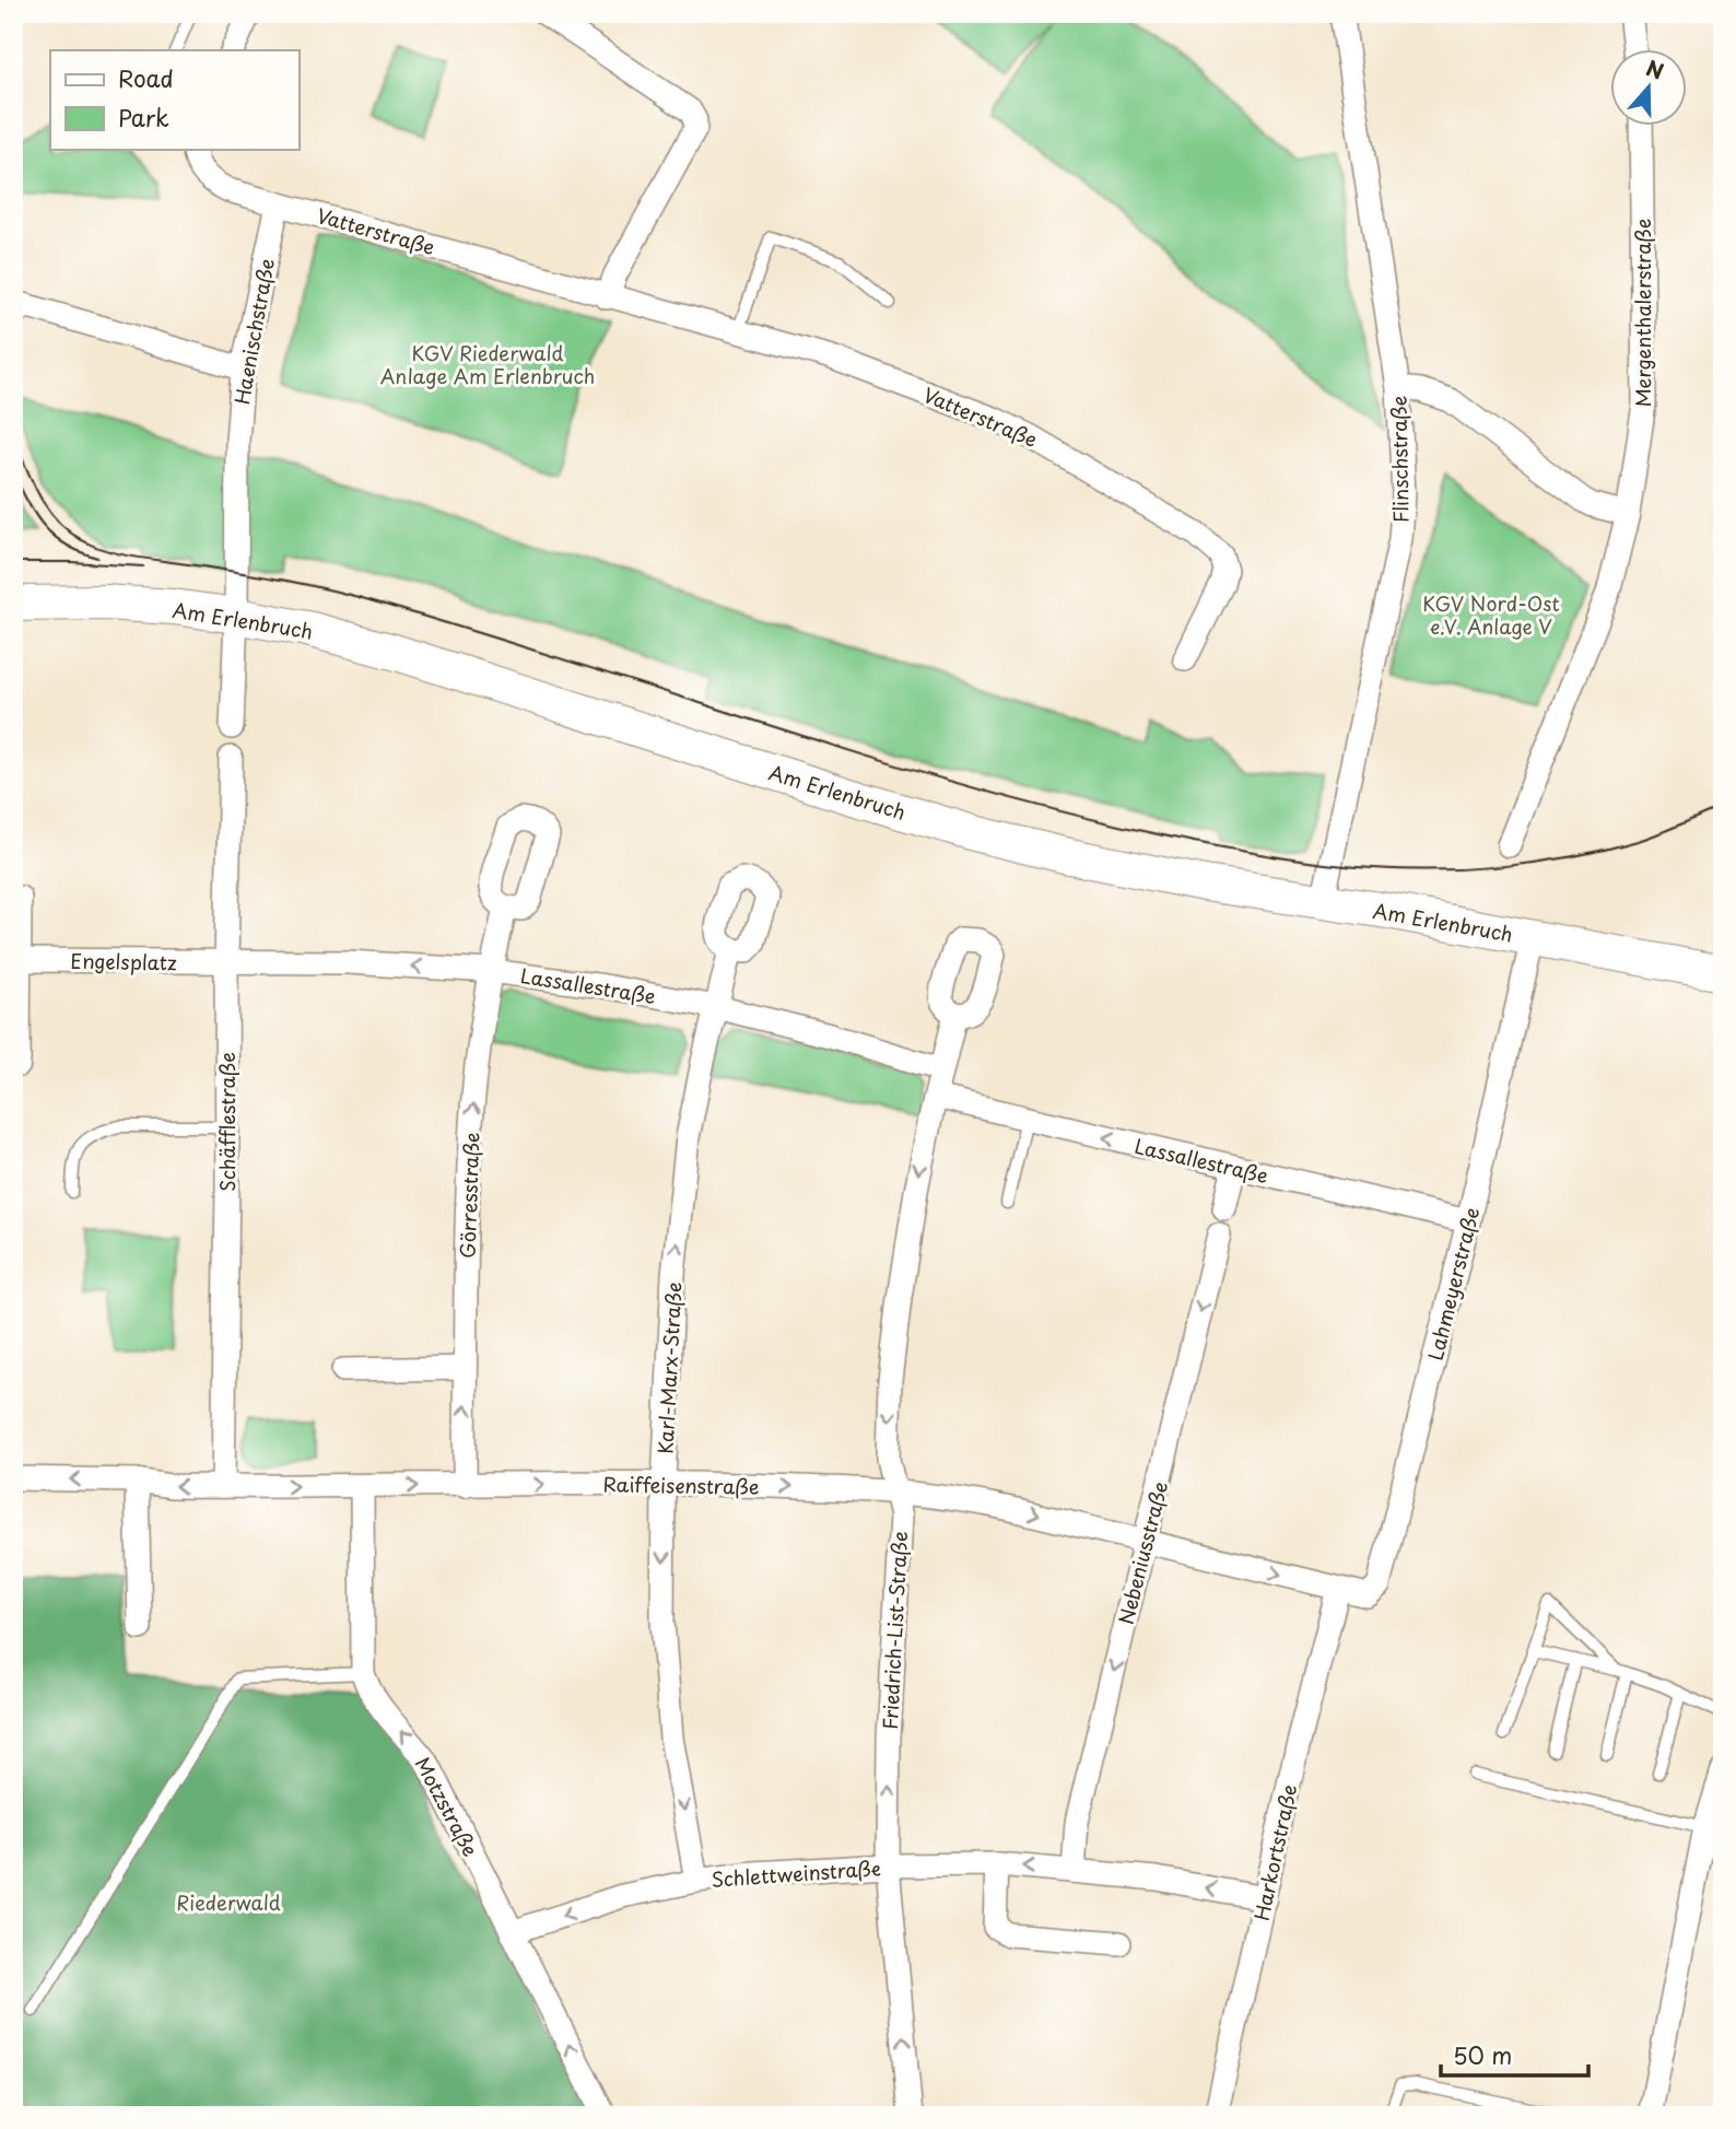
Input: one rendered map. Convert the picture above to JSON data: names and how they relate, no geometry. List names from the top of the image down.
{
  "streets": {
    "main road": ["Am Erlenbruch"],
    "street": [
      "Vatterstraße",
      "Mergenthalerstraße",
      "Haenischstraße",
      "Flinschstraße",
      "Engelsplatz",
      "Lassallestraße",
      "Schäfflestraße",
      "Görresstraße",
      "Lahmeyerstraße",
      "Karl-Marx-Straße",
      "Raiffeisenstraße",
      "Nebeniusstraße",
      "Friedrich-List-Straße",
      "Motzstraße",
      "Harkortstraße",
      "Schlettweinstraße"
    ]
  },
  "crossings": [
    ["Vatterstraße", "Haenischstraße"],
    ["Haenischstraße", "Am Erlenbruch"],
    ["Flinschstraße", "Am Erlenbruch"],
    ["Am Erlenbruch", "Lahmeyerstraße"],
    ["Engelsplatz", "Lassallestraße"],
    ["Engelsplatz", "Schäfflestraße"],
    ["Lassallestraße", "Schäfflestraße"],
    ["Lassallestraße", "Görresstraße"],
    ["Lassallestraße", "Lahmeyerstraße"],
    ["Lassallestraße", "Karl-Marx-Straße"],
    ["Lassallestraße", "Friedrich-List-Straße"],
    ["Schäfflestraße", "Raiffeisenstraße"],
    ["Görresstraße", "Raiffeisenstraße"],
    ["Lahmeyerstraße", "Raiffeisenstraße"],
    ["Lahmeyerstraße", "Harkortstraße"],
    ["Karl-Marx-Straße", "Raiffeisenstraße"],
    ["Karl-Marx-Straße", "Schlettweinstraße"],
    ["Raiffeisenstraße", "Nebeniusstraße"],
    ["Raiffeisenstraße", "Friedrich-List-Straße"],
    ["Raiffeisenstraße", "Motzstraße"],
    ["Raiffeisenstraße", "Harkortstraße"],
    ["Nebeniusstraße", "Schlettweinstraße"],
    ["Friedrich-List-Straße", "Schlettweinstraße"],
    ["Motzstraße", "Schlettweinstraße"],
    ["Harkortstraße", "Schlettweinstraße"]
  ],
  "one_way": [
    "Lassallestraße",
    "Görresstraße",
    "Nebeniusstraße",
    "Motzstraße",
    "Schlettweinstraße"
  ],
  "parks": ["KGV Riederwald Anlage Am Erlenbruch", "KGV Nord-Ost e.V. Anlage V", "Riederwald"],
  "legend": ["Road", "Park"],
  "scale_bar": "50 m",
  "north": "top"
}
